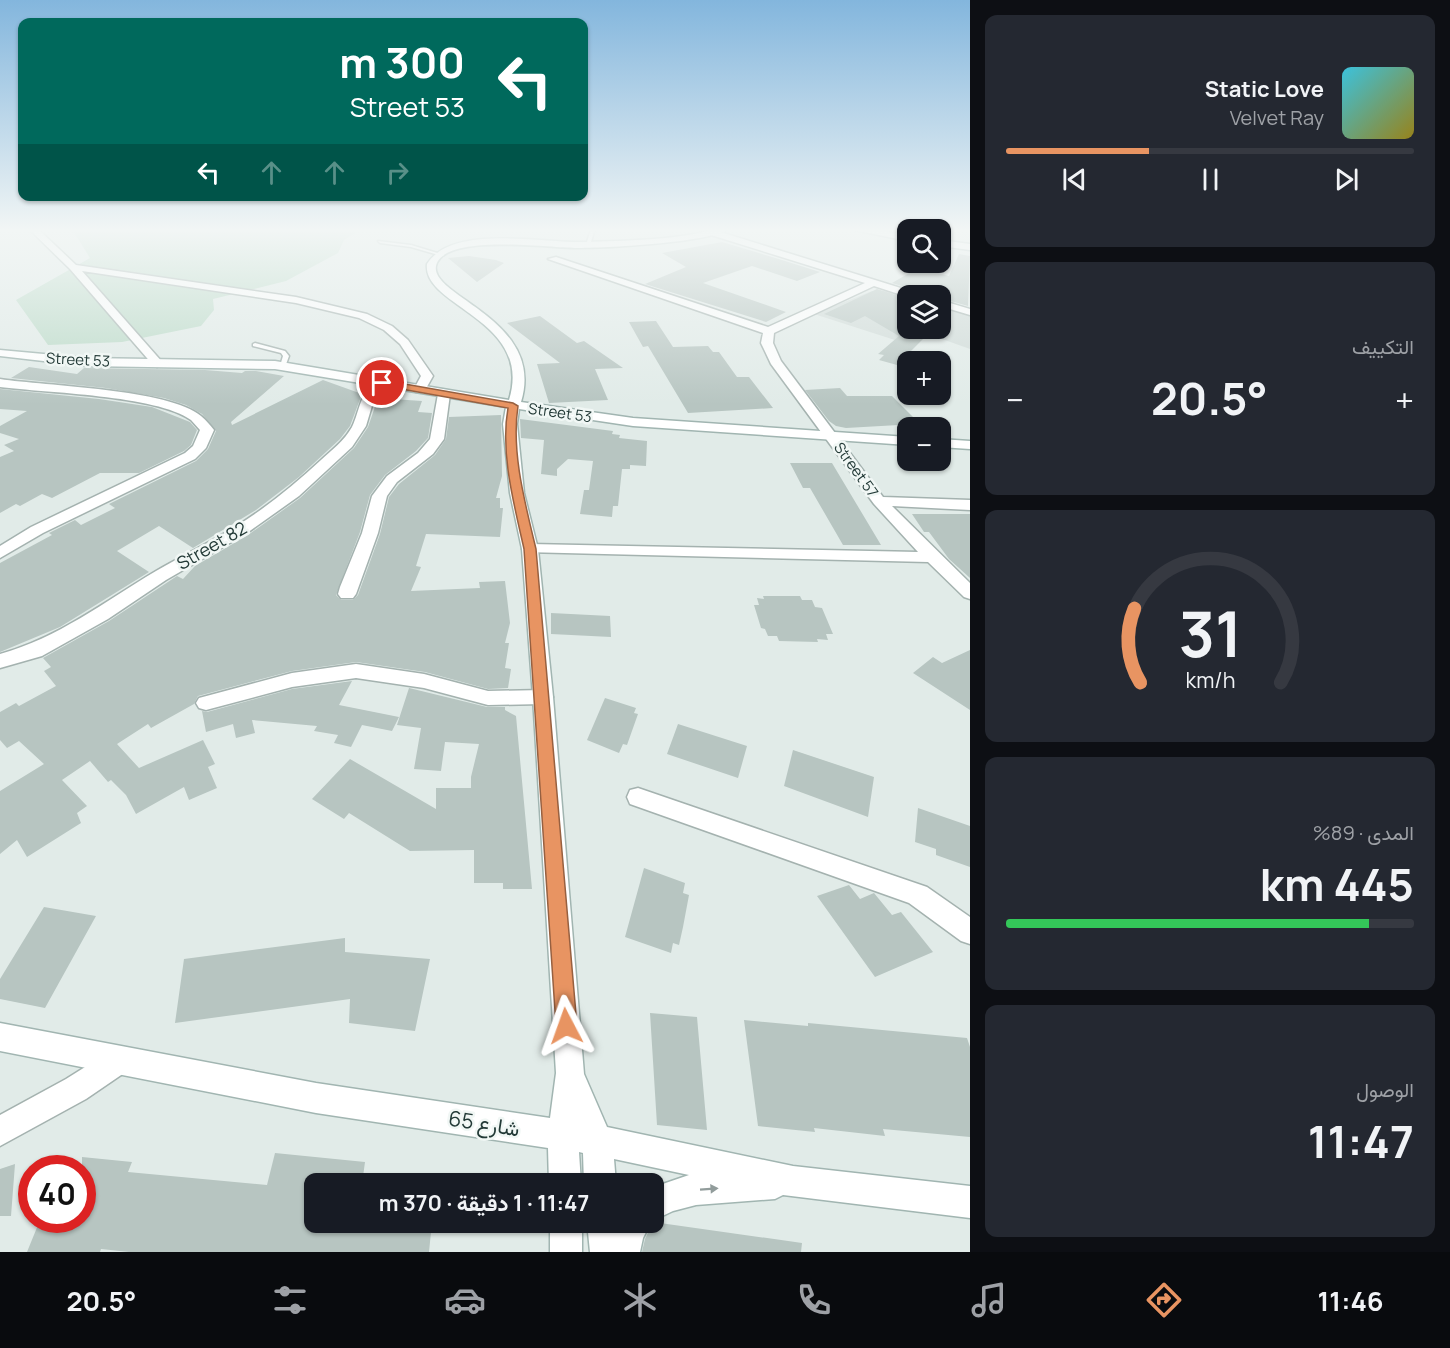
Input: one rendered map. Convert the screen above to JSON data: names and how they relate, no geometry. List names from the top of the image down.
{
  "streets": {
    "street": [
      "Street 53",
      "Street 57",
      "Street 82",
      "شارع 65"
    ]
  },
  "crossings": [
    ["Street 53", "Street 57"],
    ["Street 53", "Street 82"]
  ],
  "page": {
    "turn": ["300 m", "Street 53"],
    "song": ["Static Love", "Velvet Ray"],
    "map_buttons": ["+", "−"],
    "tile": [
      "التكييف",
      ["المدى · 89%", "445 km"],
      ["الوصول", "11:47"]
    ],
    "heat": ["−", "20.5°", "+"],
    "limit": "40",
    "trip": "11:47 · 1 دقيقة · 370 m",
    "tabs": ["11:46", "20.5°"],
    "gauge": ["31", "km/h"]
  }
}
